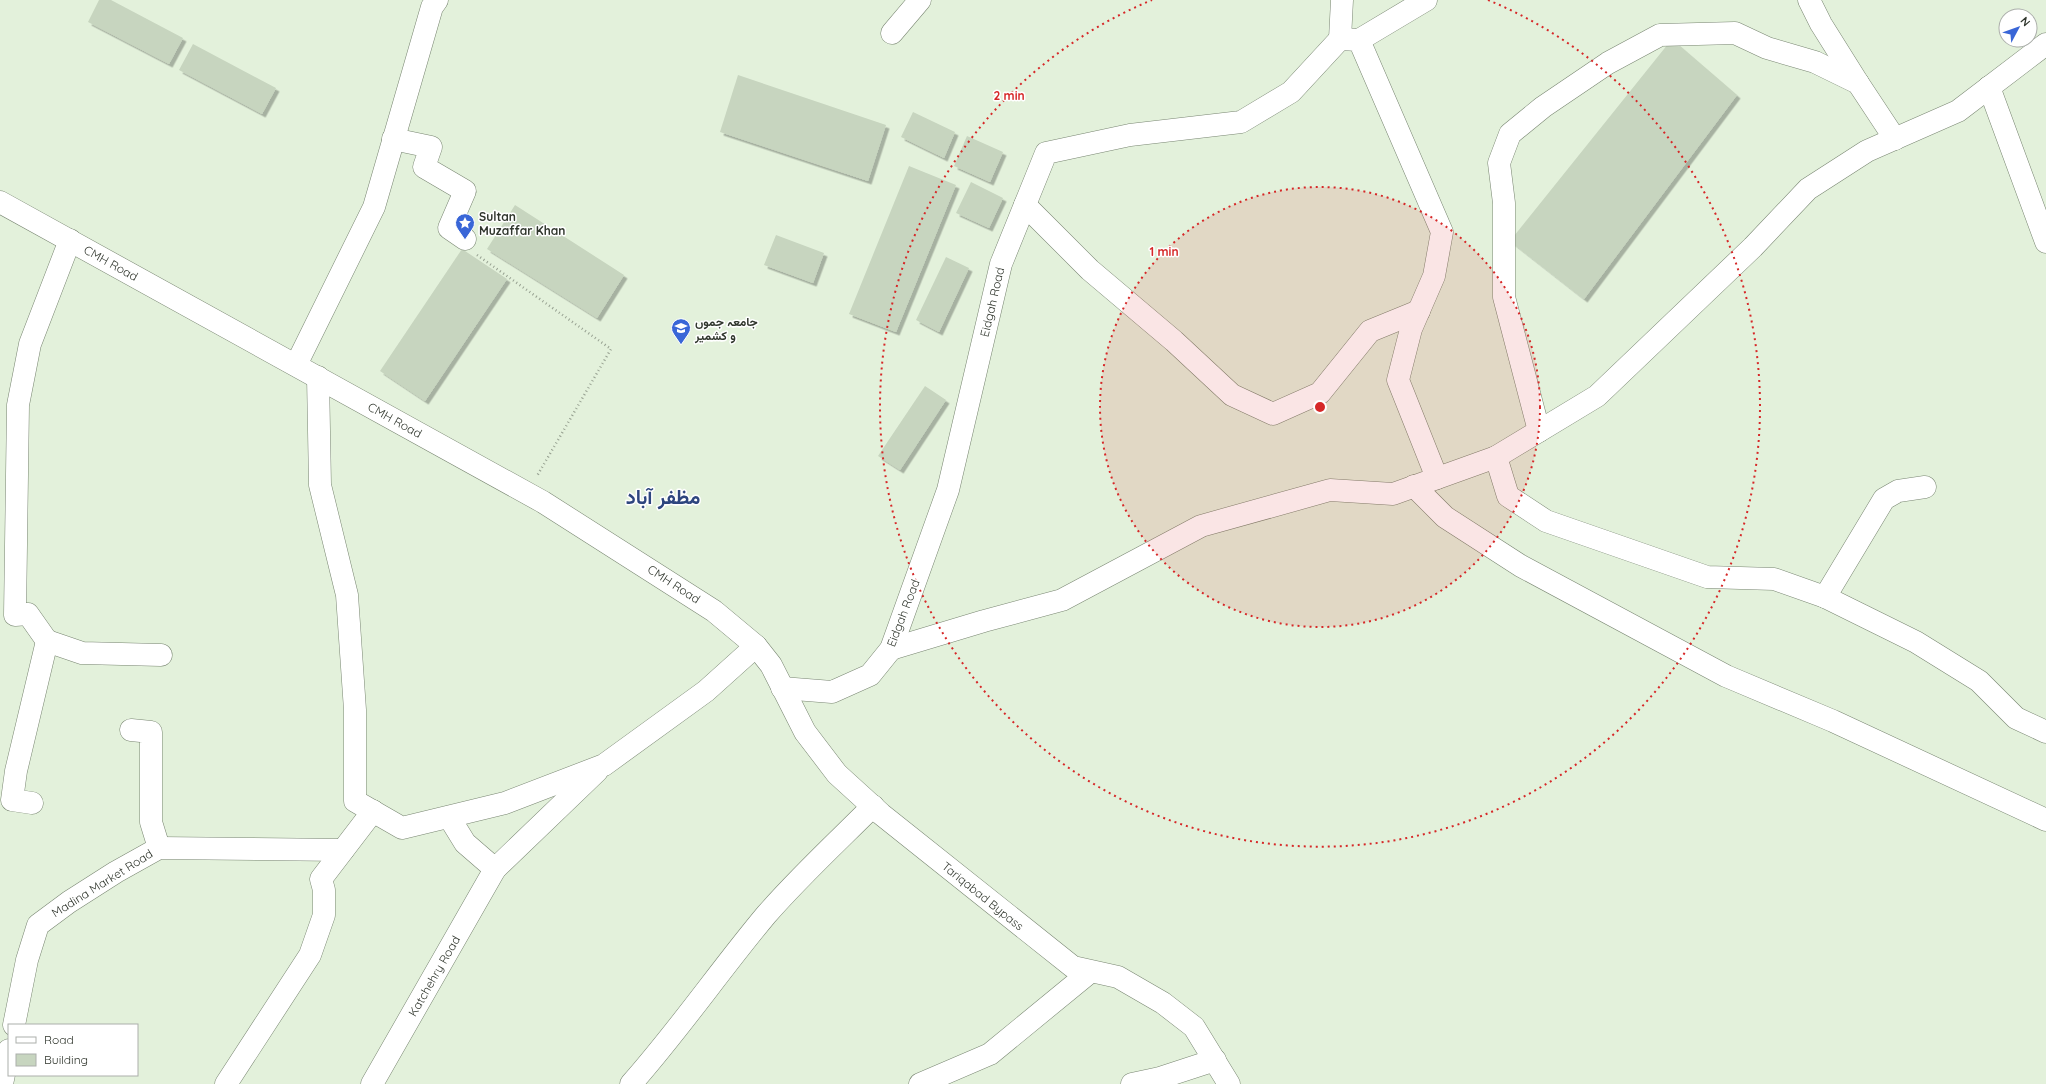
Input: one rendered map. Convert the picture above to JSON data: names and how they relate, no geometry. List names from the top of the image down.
{
  "streets": {
    "street": [
      "CMH Road",
      "Eidgah Road",
      "Madina Market Road",
      "Tariqabad Bypass",
      "Katchehry Road"
    ]
  },
  "crossings": [
    ["CMH Road", "Tariqabad Bypass"],
    ["Eidgah Road", "Tariqabad Bypass"]
  ],
  "districts": ["مظفر آباد"],
  "places": {
    "place": ["Sultan Muzaffar Khan"],
    "school or university": ["جامعہ جموں و کشمیر"]
  },
  "legend": ["Road", "Building"],
  "north": "top right",
  "rings": ["2 min", "1 min"]
}
